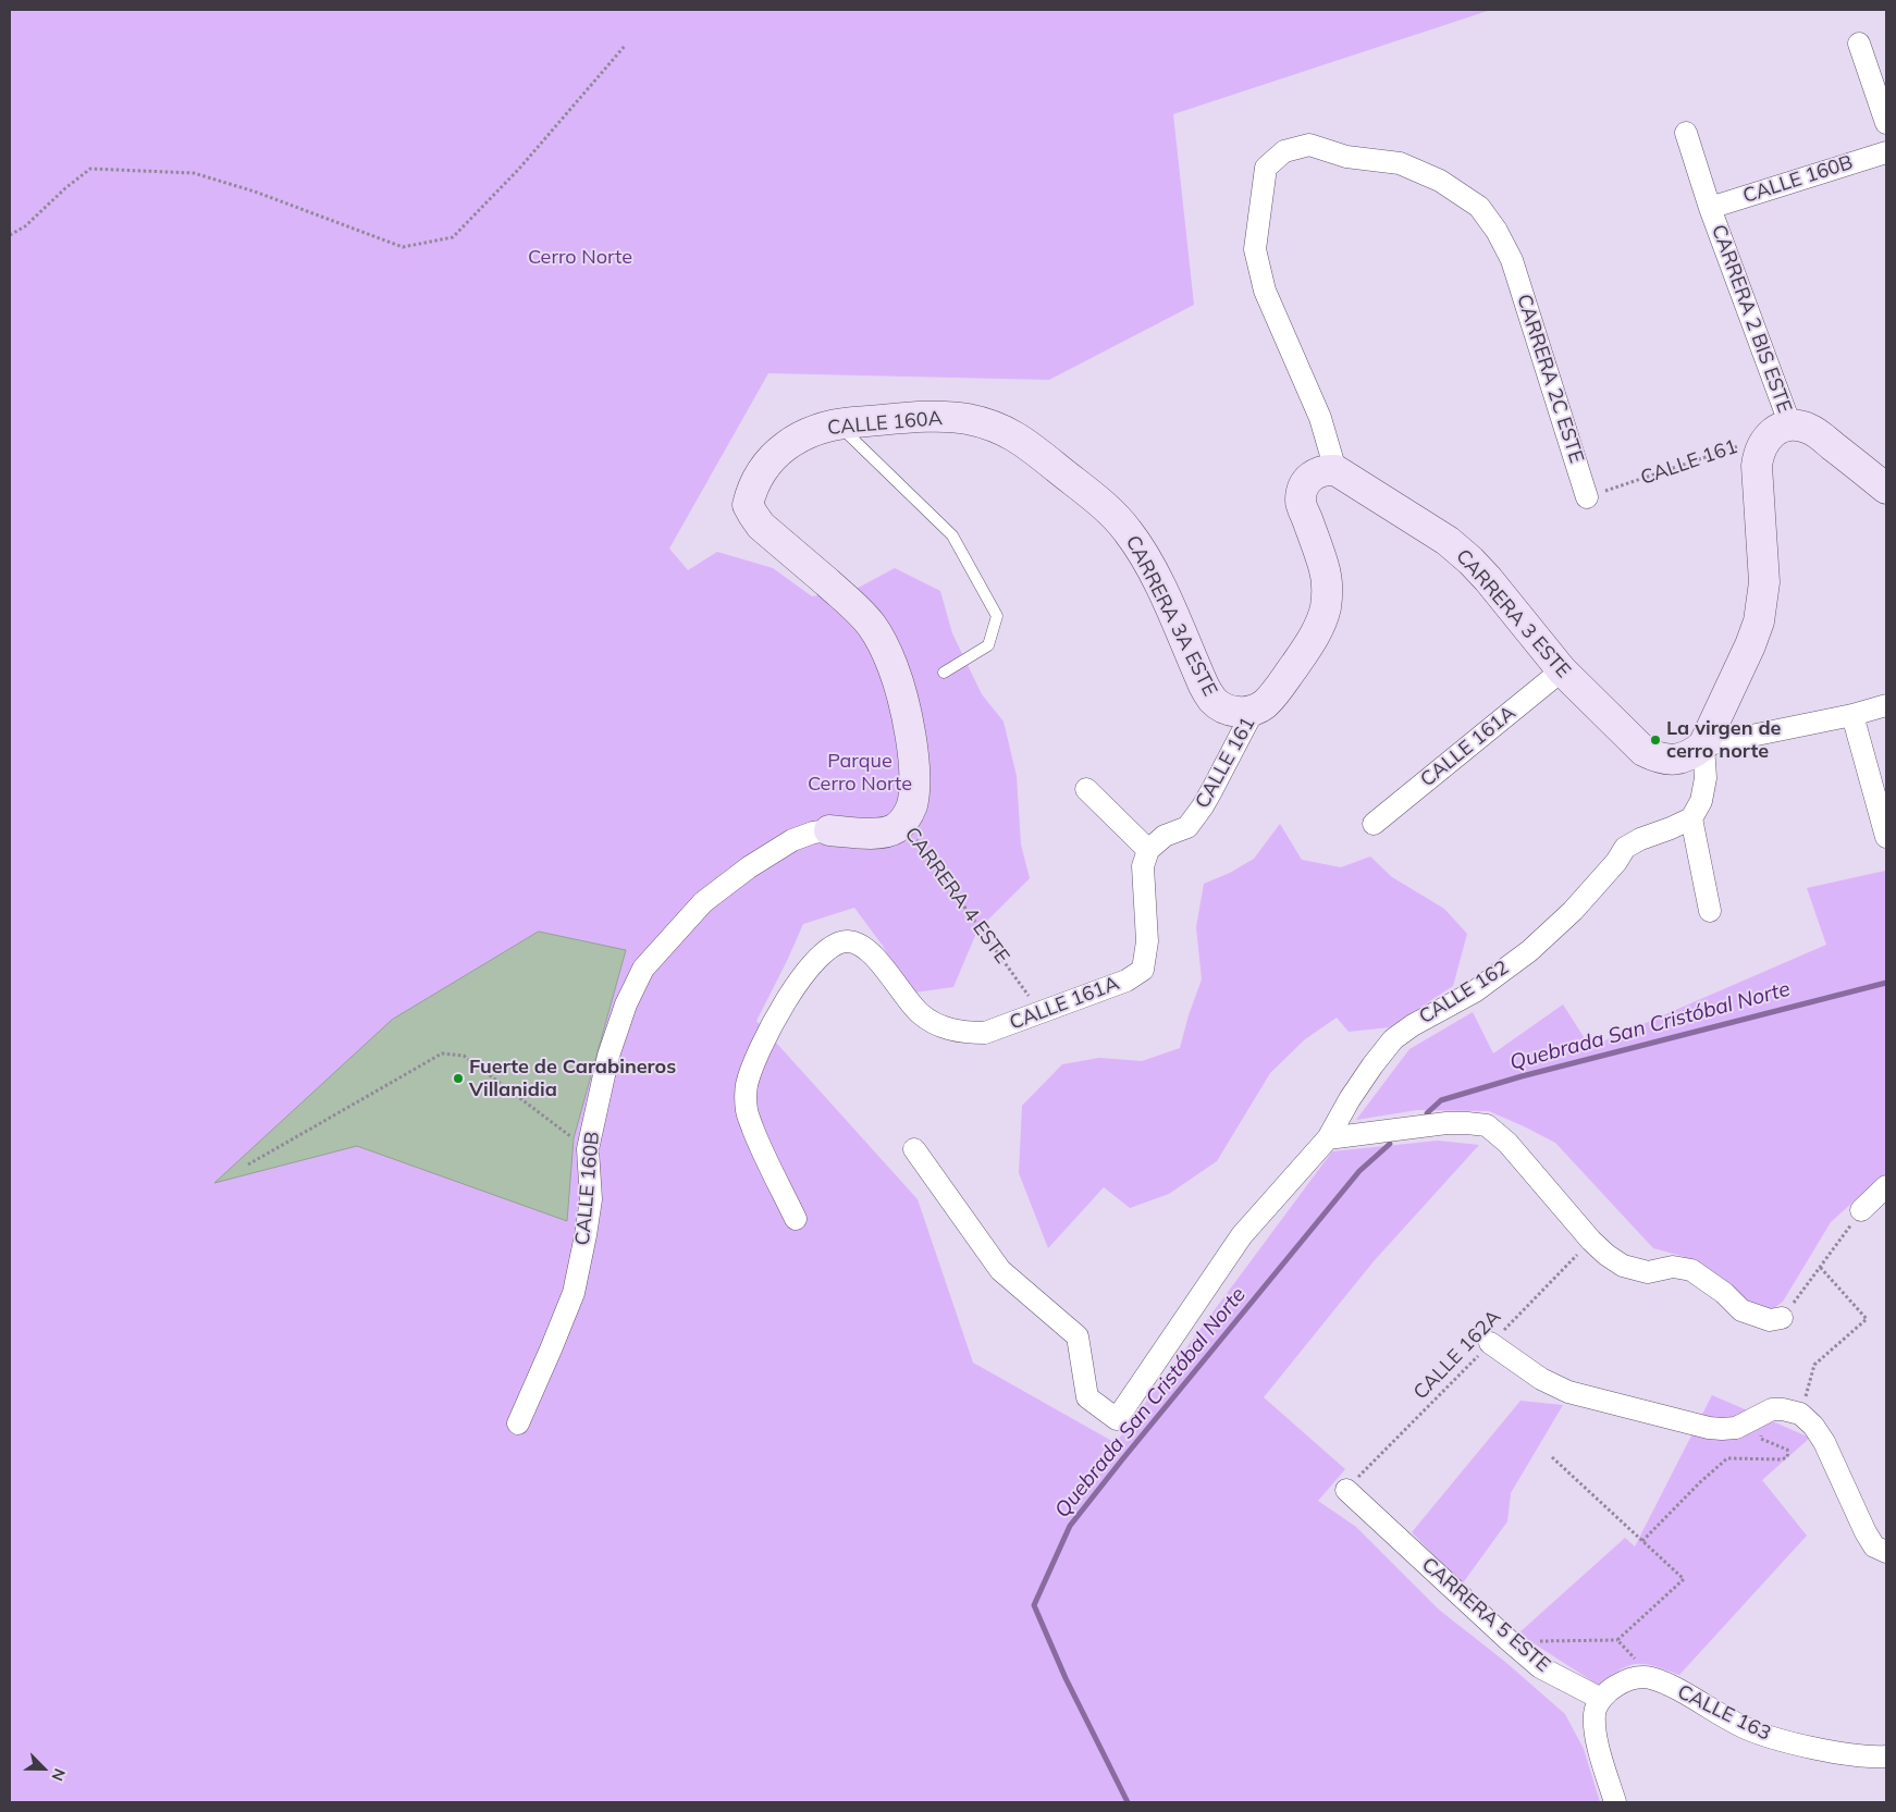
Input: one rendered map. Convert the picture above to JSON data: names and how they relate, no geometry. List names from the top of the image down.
{
  "streets": {
    "street": [
      "CALLE 160B",
      "CARRERA 2 BIS ESTE",
      "CARRERA 2C ESTE",
      "CALLE 160A",
      "CALLE 161",
      "CARRERA 3 ESTE",
      "CARRERA 3A ESTE",
      "CALLE 161A",
      "CARRERA 4 ESTE",
      "CALLE 162",
      "CARRERA 5 ESTE",
      "CALLE 163"
    ],
    "path": ["CALLE 162A"]
  },
  "crossings": [
    ["CALLE 160B", "CARRERA 2 BIS ESTE"],
    ["CALLE 160B", "CARRERA 4 ESTE"],
    ["CARRERA 2 BIS ESTE", "CALLE 161"],
    ["CARRERA 2C ESTE", "CALLE 161"],
    ["CARRERA 2C ESTE", "CARRERA 3 ESTE"],
    ["CALLE 160A", "CARRERA 3A ESTE"],
    ["CALLE 160A", "CARRERA 4 ESTE"],
    ["CALLE 161", "CARRERA 3 ESTE"],
    ["CALLE 161", "CARRERA 3A ESTE"],
    ["CALLE 161", "CALLE 161A"],
    ["CARRERA 3 ESTE", "CALLE 161A"],
    ["CALLE 161A", "CARRERA 4 ESTE"],
    ["CALLE 162A", "CARRERA 5 ESTE"]
  ],
  "water": ["Quebrada San Cristóbal Norte"],
  "parks": ["Cerro Norte", "Parque Cerro Norte"],
  "places": ["La virgen de cerro norte", "Fuerte de Carabineros Villanidia"],
  "north": "bottom right"
}
